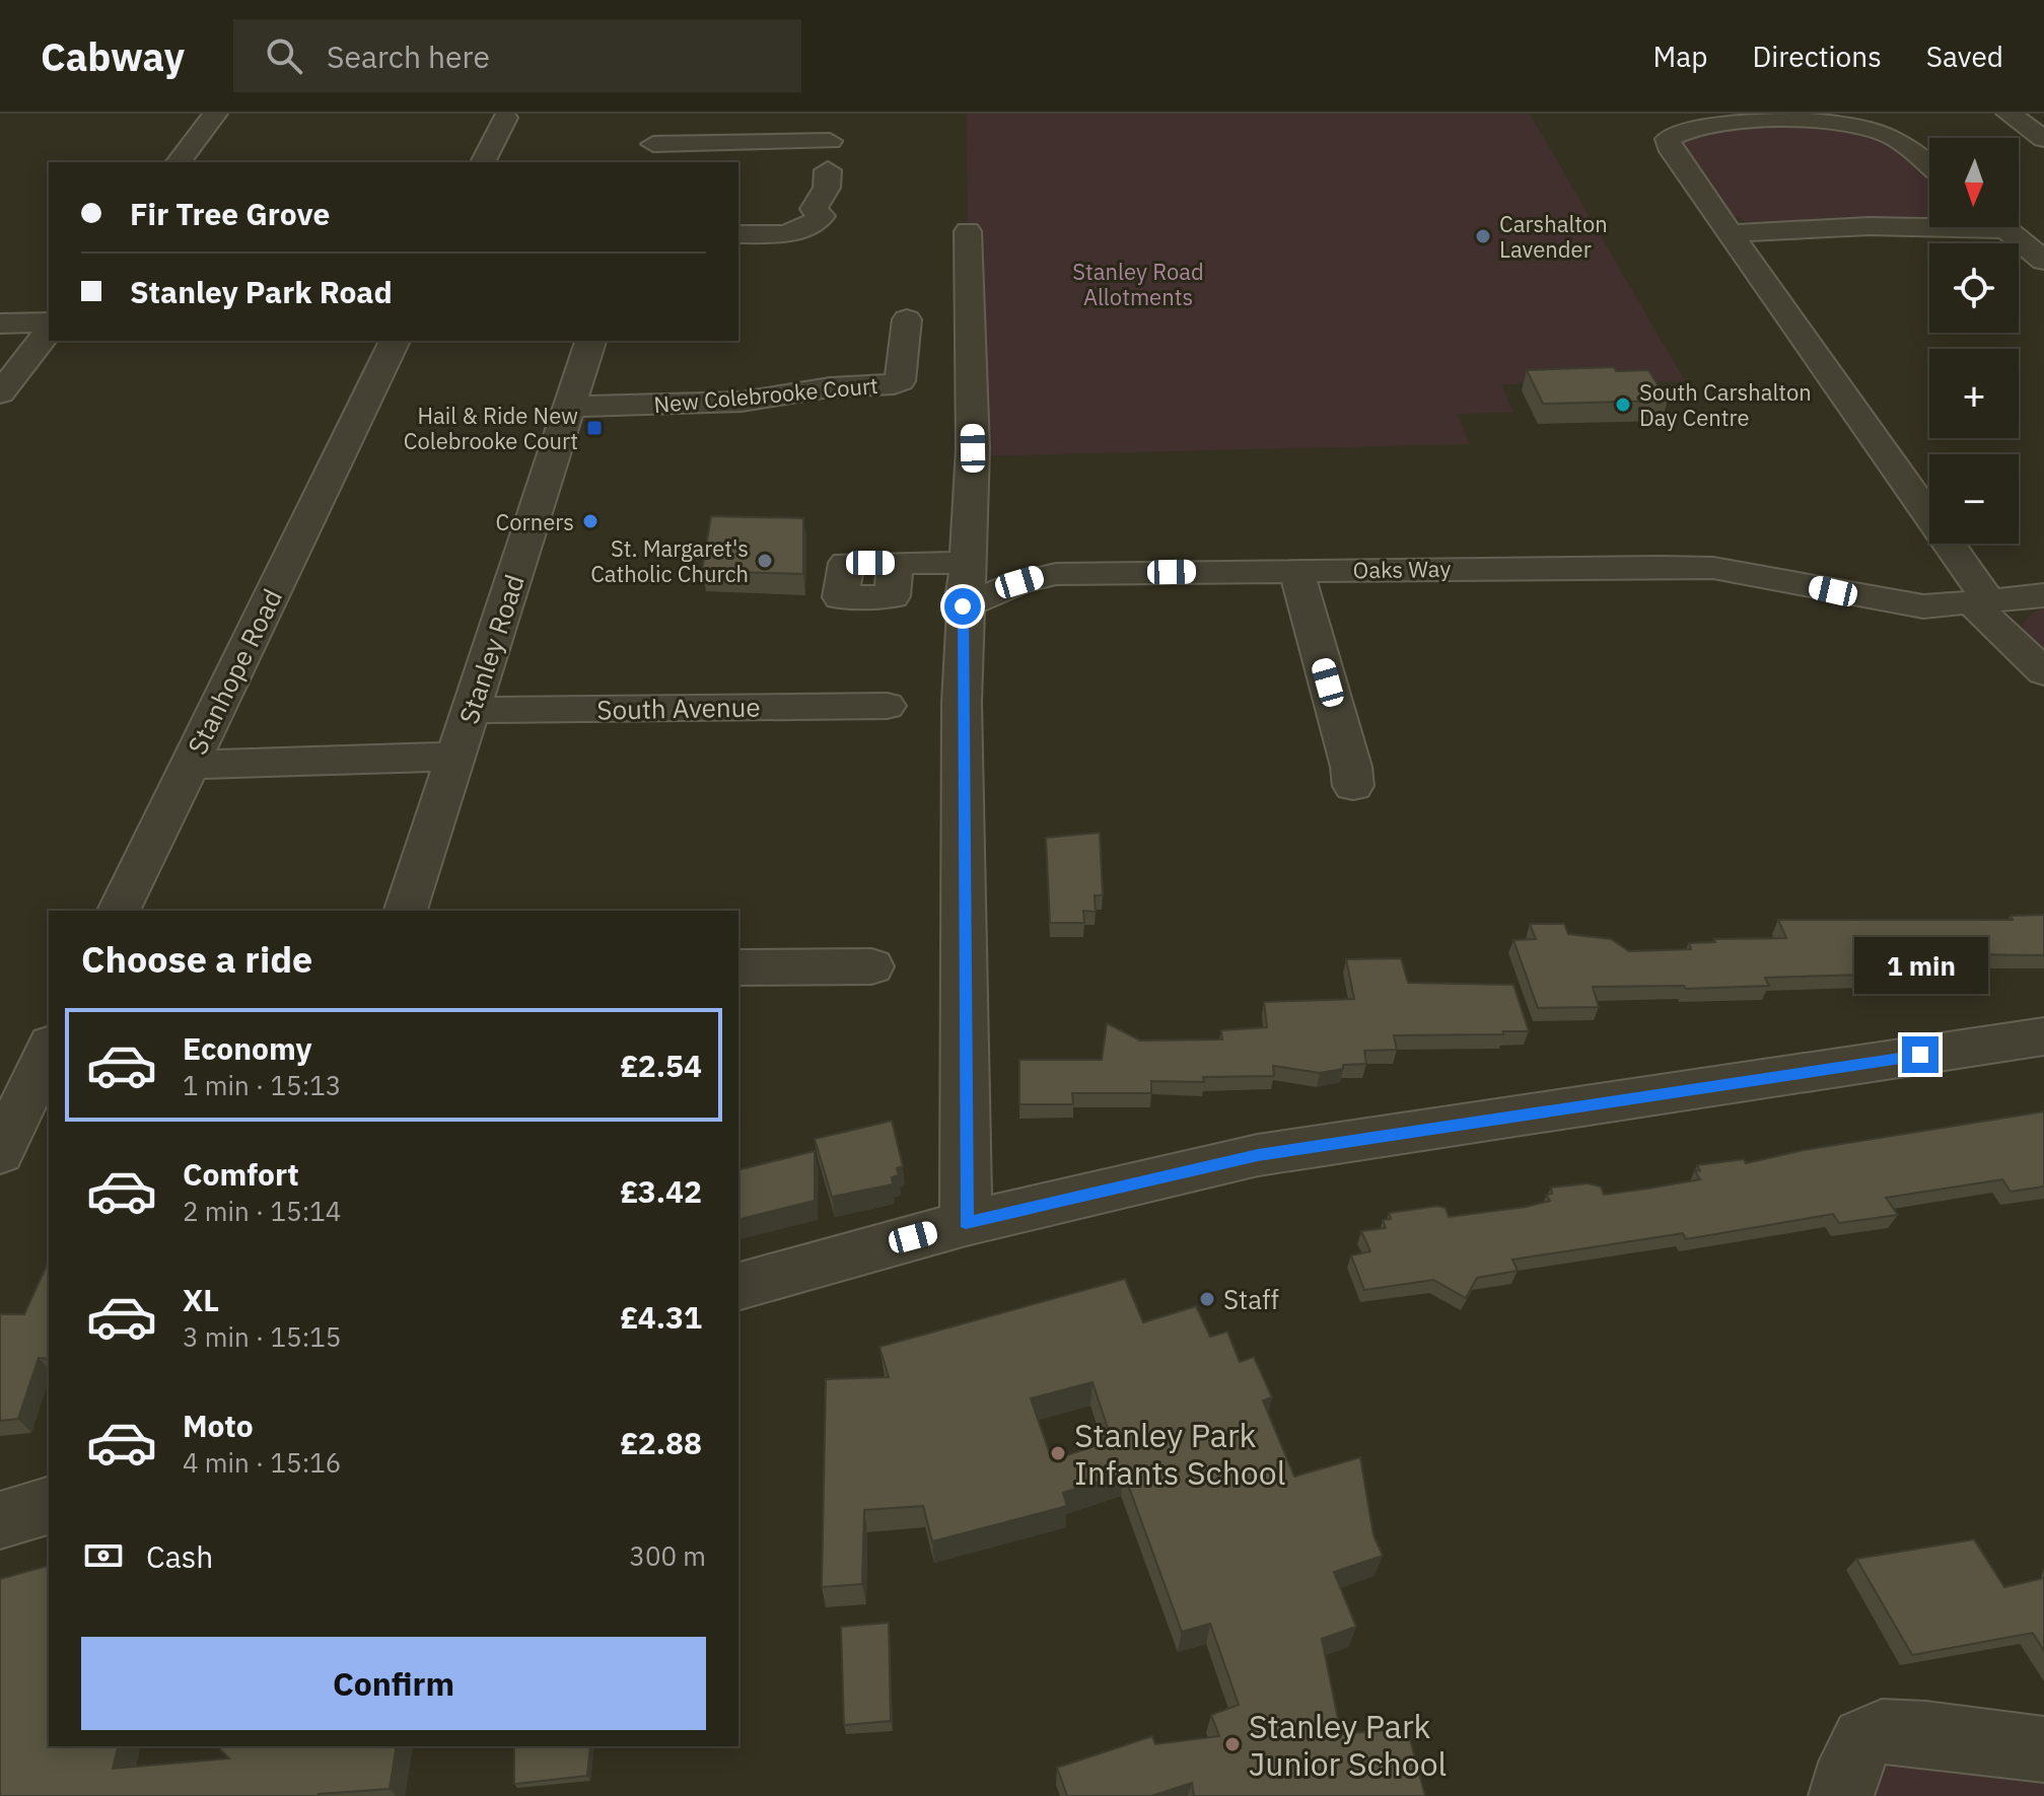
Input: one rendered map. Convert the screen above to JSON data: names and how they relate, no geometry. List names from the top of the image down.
{
  "streets": {
    "street": [
      "New Colebrooke Court",
      "Oaks Way",
      "Stanley Road",
      "Stanhope Road",
      "South Avenue"
    ]
  },
  "crossings": [
    ["New Colebrooke Court", "Stanley Road"],
    ["Stanley Road", "Stanhope Road"],
    ["Stanley Road", "South Avenue"]
  ],
  "parks": ["Stanley Road Allotments"],
  "places": {
    "other": [
      "Carshalton Lavender",
      "South Carshalton Day Centre",
      "Corners",
      "St. Margaret's Catholic Church",
      "Staff",
      "Stanley Park Infants School",
      "Stanley Park Junior School"
    ],
    "transit": ["Hail & Ride New Colebrooke Court"]
  },
  "north": "bottom",
  "page": {
    "header": "Cabway",
    "search": "Search here",
    "nav": ["Map", "Directions", "Saved"],
    "map_buttons": ["+", "−"],
    "banner": ["Fir Tree Grove", "Stanley Park Road"],
    "heading": "Choose a ride",
    "bubble": "1 min",
    "list": [
      {
        "name": "Economy",
        "note": "1 min · 15:13",
        "value": "£2.54"
      },
      {
        "name": "Comfort",
        "note": "2 min · 15:14",
        "value": "£3.42"
      },
      {
        "name": "XL",
        "note": "3 min · 15:15",
        "value": "£4.31"
      },
      {
        "name": "Moto",
        "note": "4 min · 15:16",
        "value": "£2.88"
      }
    ],
    "pay": ["Cash", "300 m"],
    "buttons": "Confirm"
  }
}
